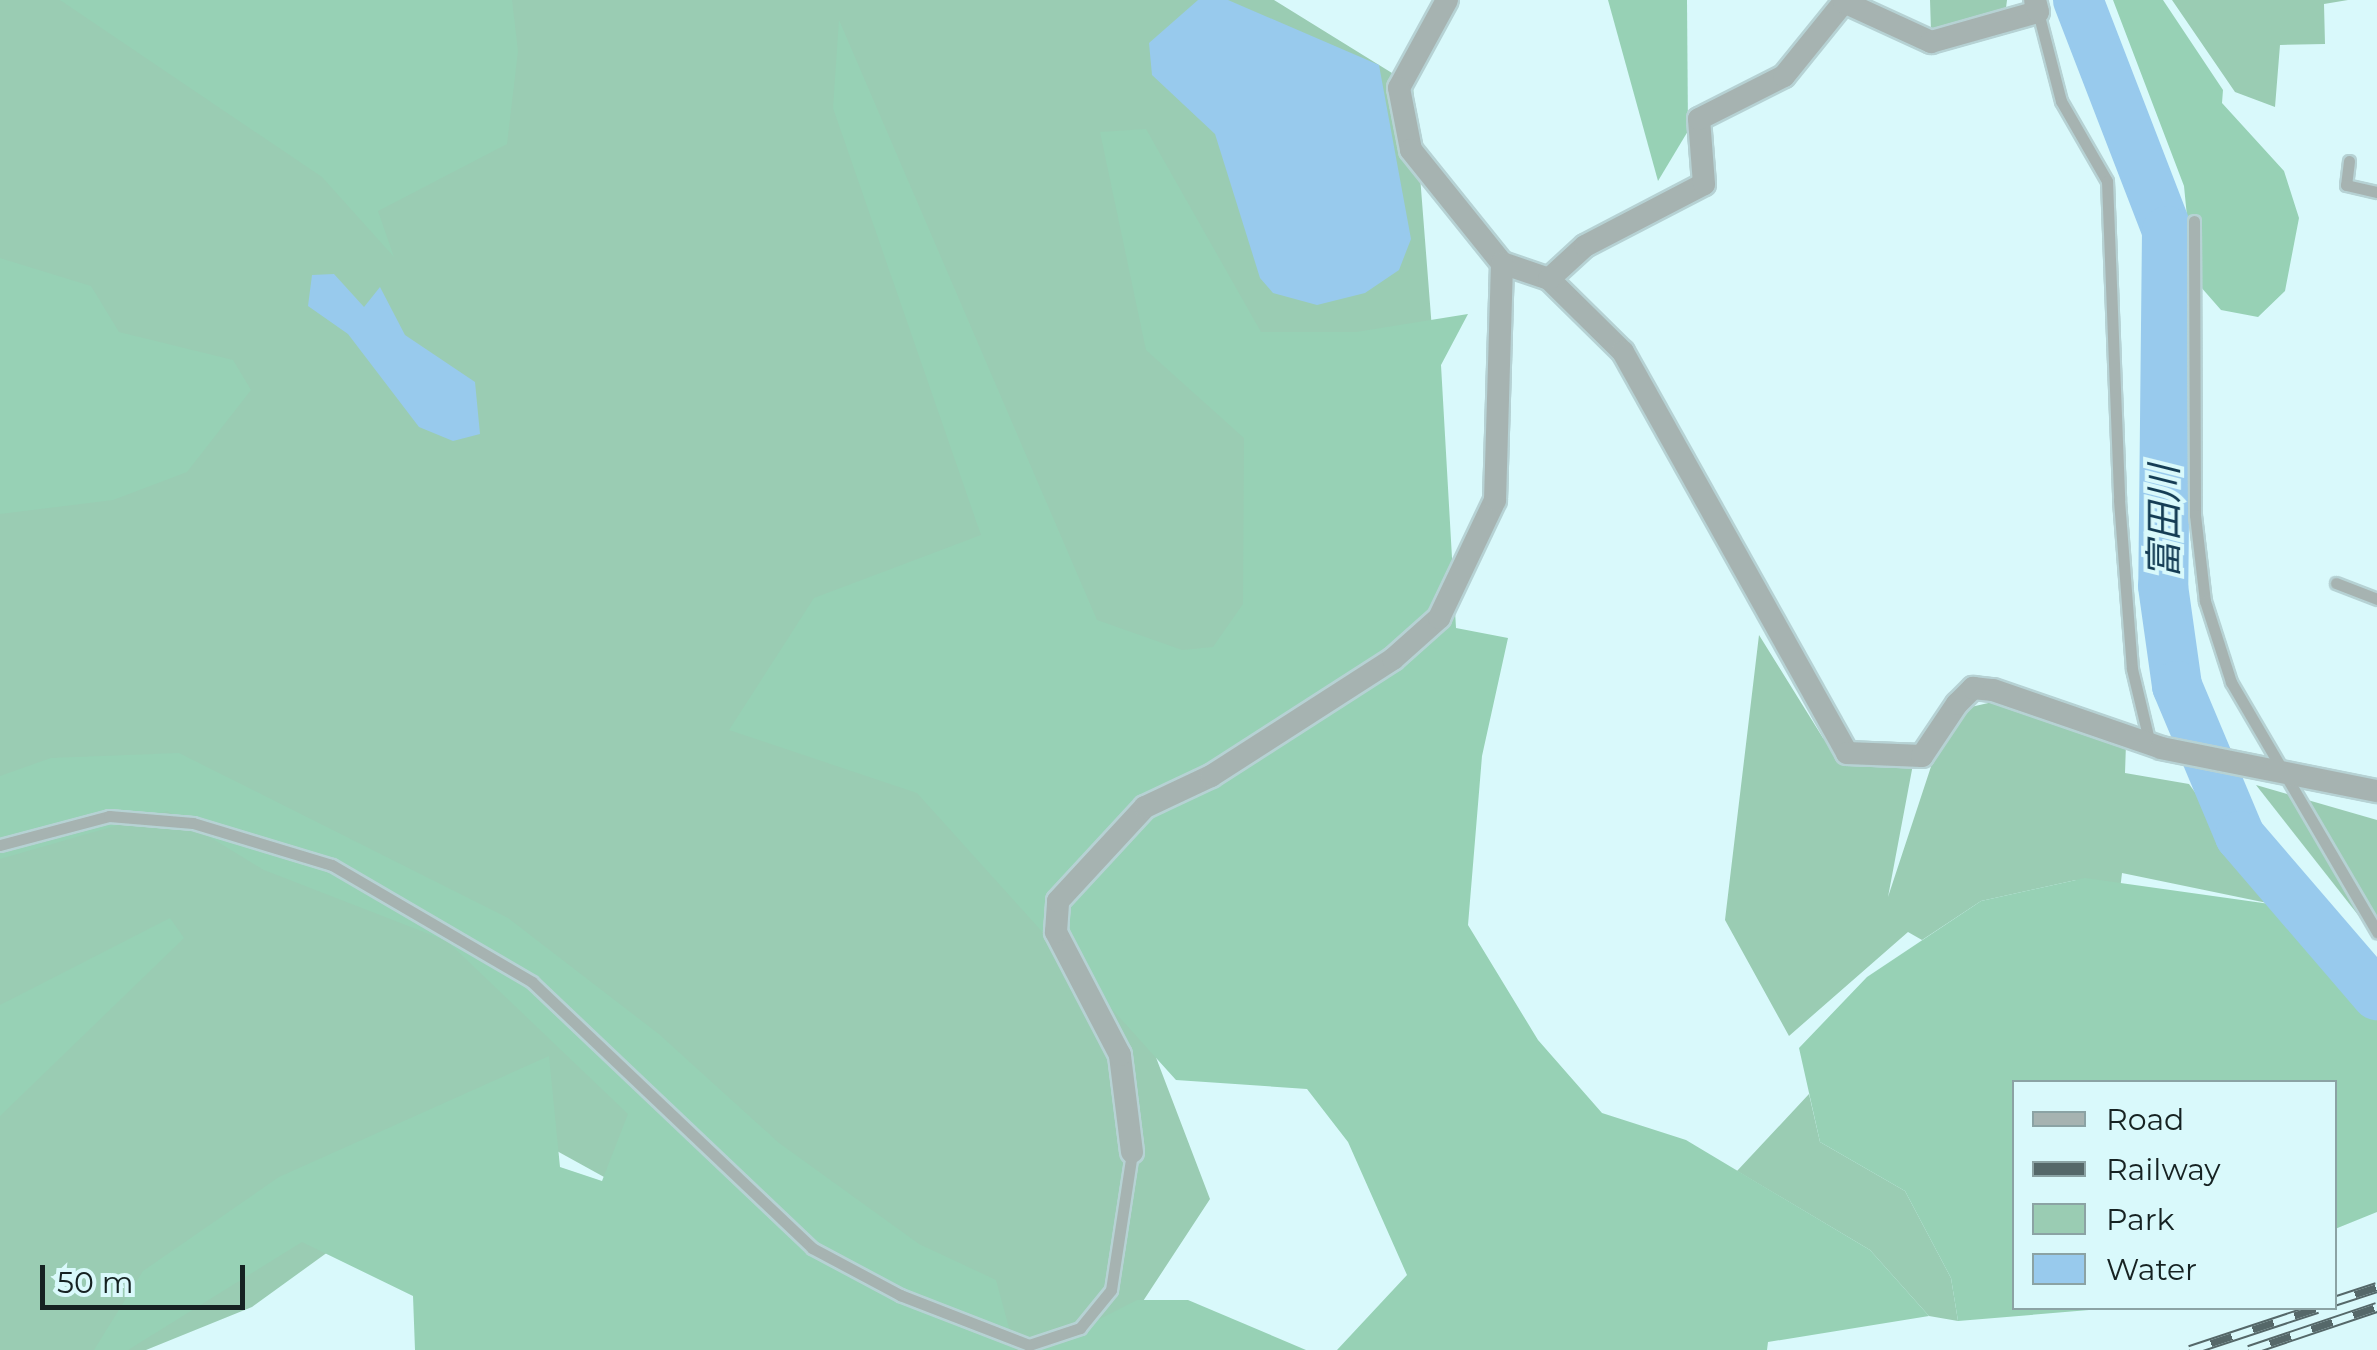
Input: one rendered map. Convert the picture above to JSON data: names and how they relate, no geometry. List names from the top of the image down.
{
  "water": ["富田川"],
  "legend": [
    "Road",
    "Railway",
    "Park",
    "Water"
  ],
  "scale_bar": "50 m"
}
